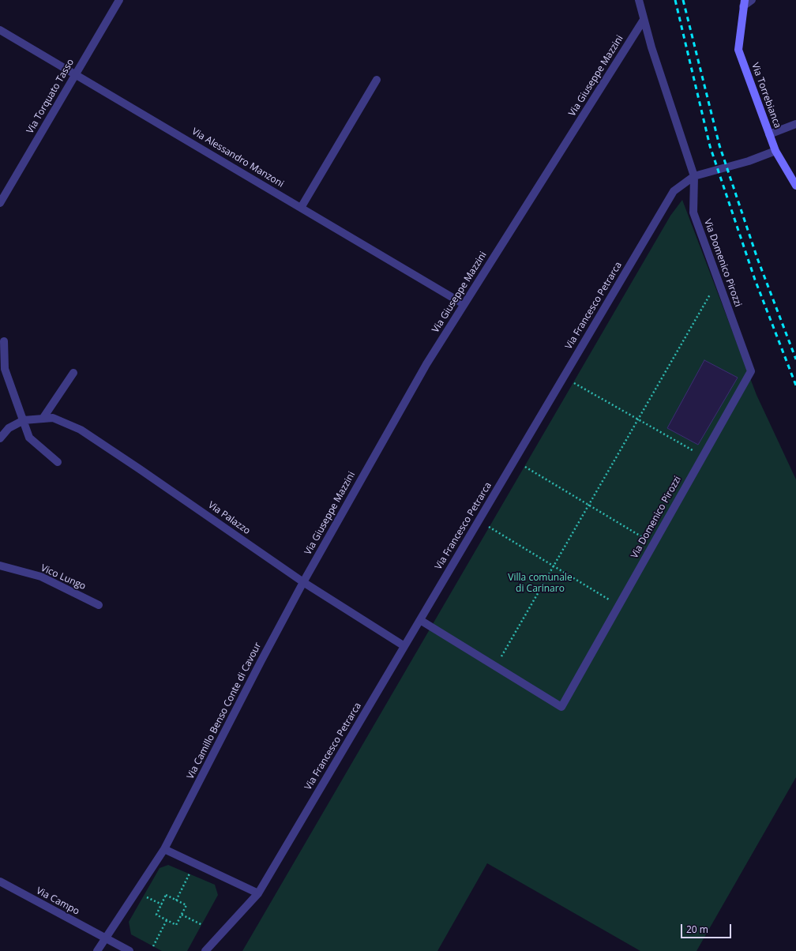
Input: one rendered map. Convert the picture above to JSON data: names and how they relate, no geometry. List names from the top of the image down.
{
  "streets": {
    "main road": ["Via Torrebianca"],
    "street": [
      "Via Giuseppe Mazzini",
      "Via Torquato Tasso",
      "Via Alessandro Manzoni",
      "Via Domenico Pirozzi",
      "Via Francesco Petrarca",
      "Via Palazzo",
      "Vico Lungo",
      "Via Camillo Benso Conte di Cavour",
      "Via Campo"
    ]
  },
  "crossings": [
    ["Via Giuseppe Mazzini", "Via Alessandro Manzoni"],
    ["Via Giuseppe Mazzini", "Via Domenico Pirozzi"],
    ["Via Giuseppe Mazzini", "Via Palazzo"],
    ["Via Giuseppe Mazzini", "Via Camillo Benso Conte di Cavour"],
    ["Via Torquato Tasso", "Via Alessandro Manzoni"],
    ["Via Domenico Pirozzi", "Via Francesco Petrarca"],
    ["Via Francesco Petrarca", "Via Palazzo"],
    ["Via Palazzo", "Via Camillo Benso Conte di Cavour"],
    ["Via Camillo Benso Conte di Cavour", "Via Campo"]
  ],
  "parks": ["Villa comunale di Carinaro"],
  "scale_bar": "20 m"
}
